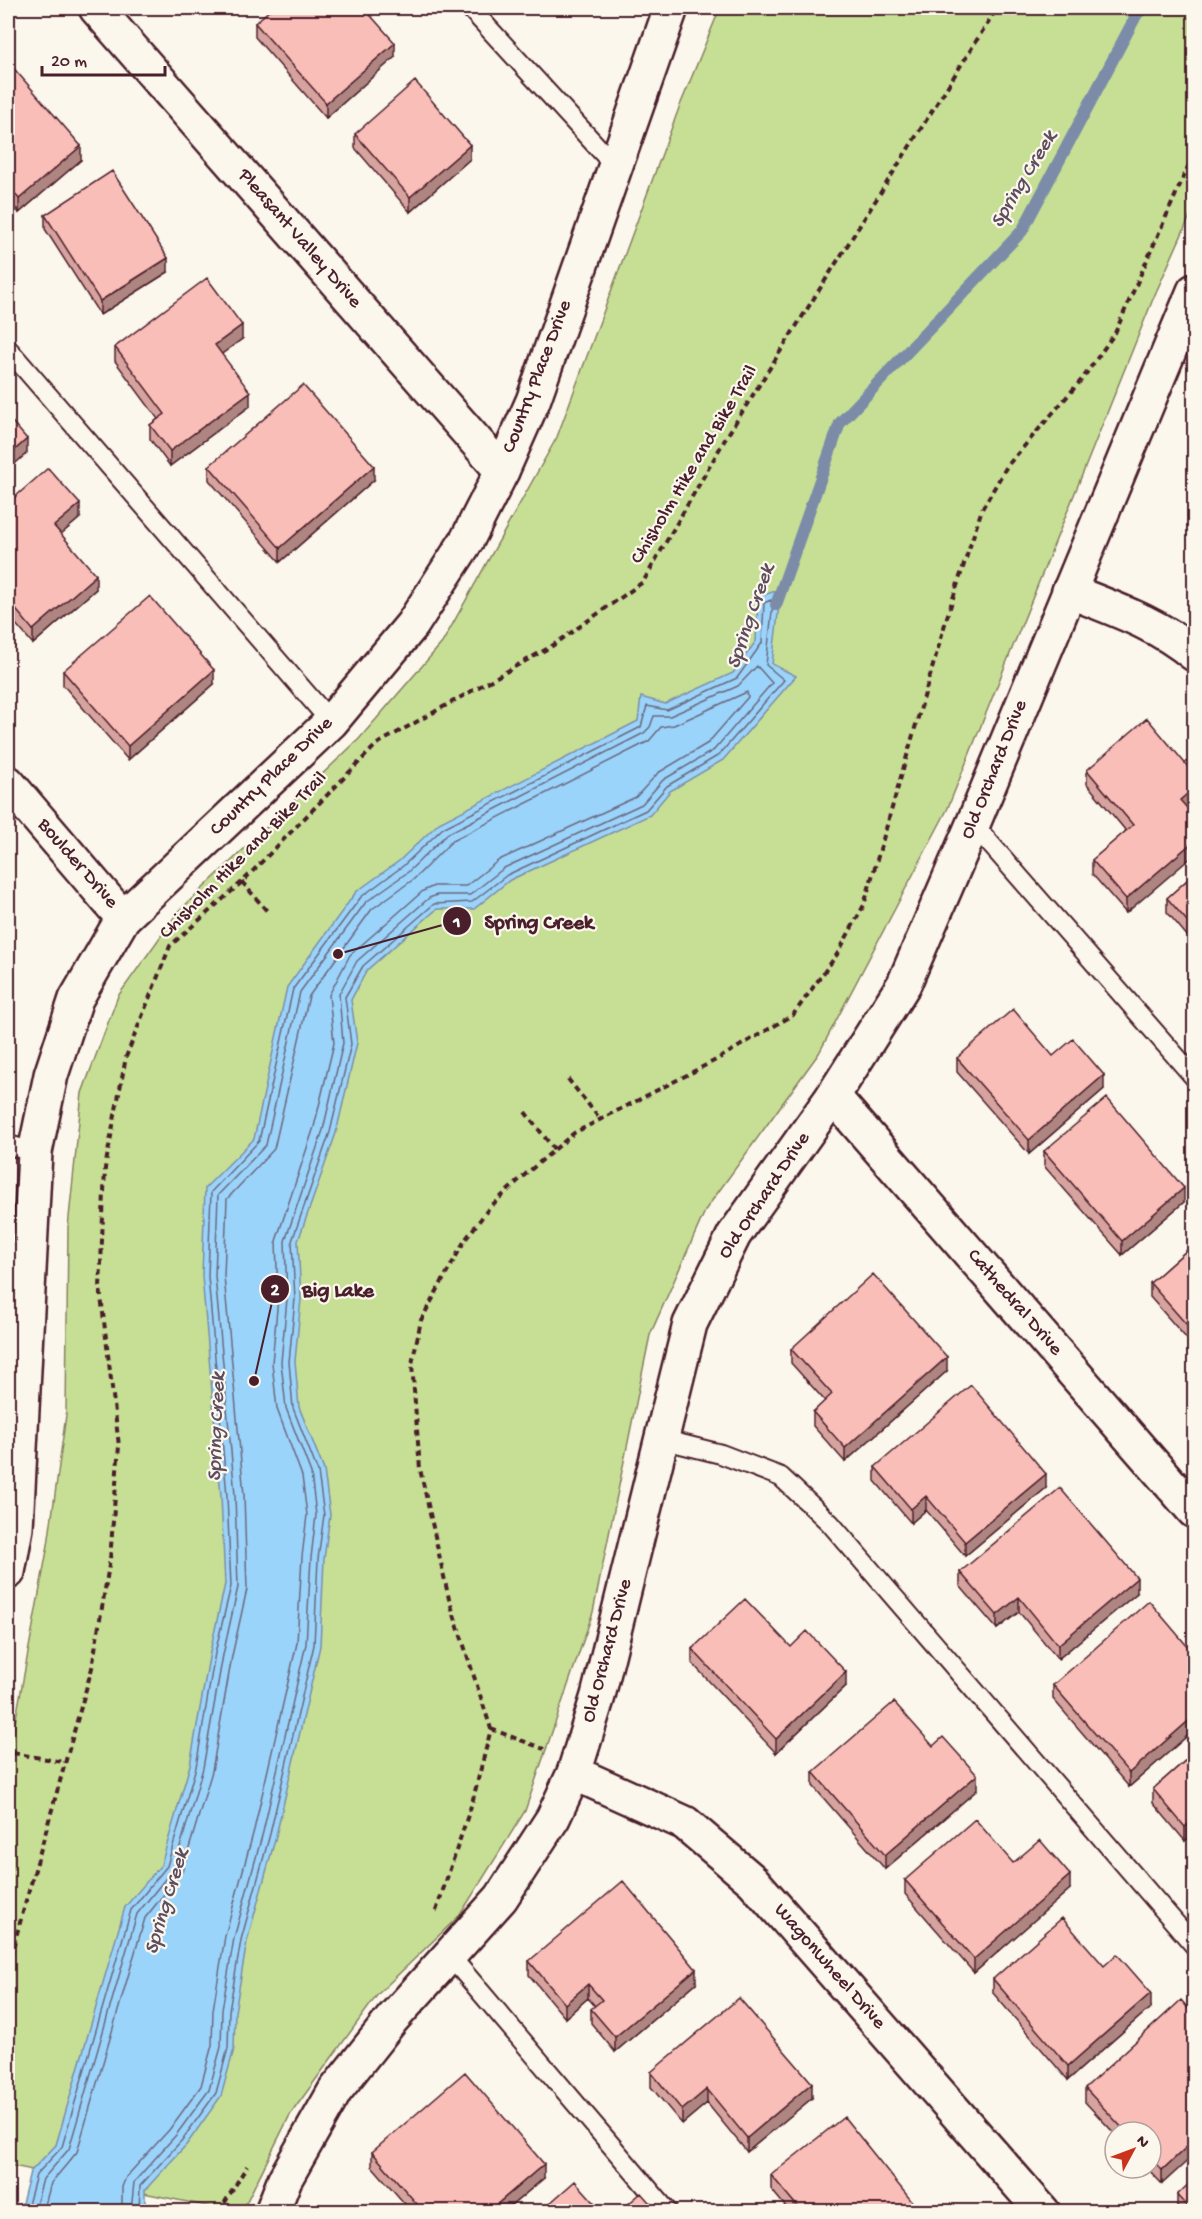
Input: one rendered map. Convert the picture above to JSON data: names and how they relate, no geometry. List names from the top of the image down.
{
  "streets": {
    "street": [
      "Pleasant Valley Drive",
      "Country Place Drive",
      "Old Orchard Drive",
      "Boulder Drive",
      "Cathedral Drive",
      "Wagonwheel Drive"
    ],
    "path": ["Chisholm Hike and Bike Trail"]
  },
  "crossings": [
    ["Pleasant Valley Drive", "Country Place Drive"],
    ["Country Place Drive", "Boulder Drive"],
    ["Old Orchard Drive", "Cathedral Drive"],
    ["Old Orchard Drive", "Wagonwheel Drive"]
  ],
  "water": ["Spring Creek"],
  "places": ["Spring Creek", "Big Lake"],
  "scale_bar": "20 m",
  "north": "top right"
}
